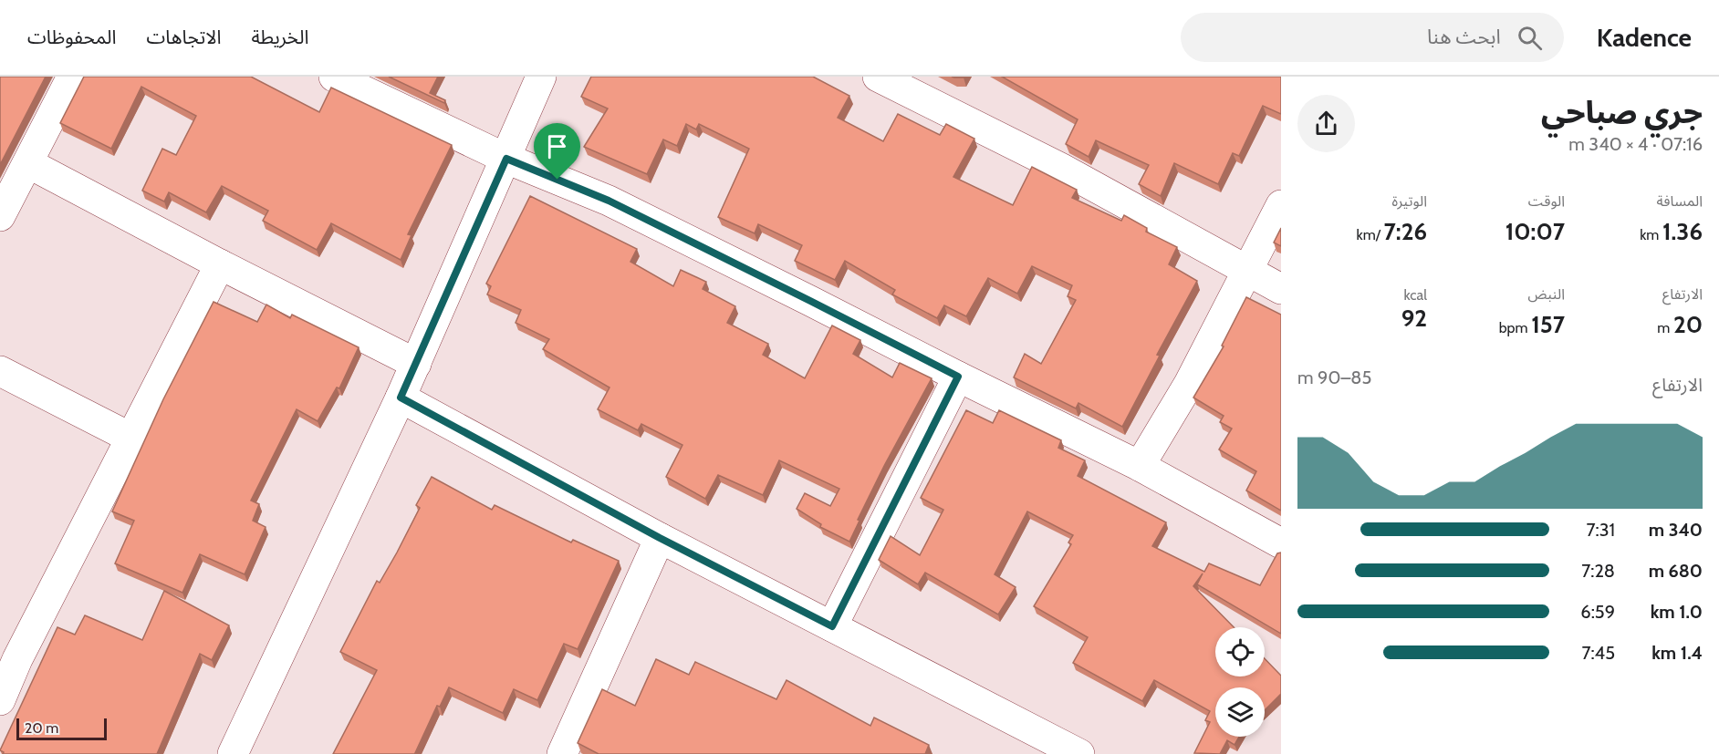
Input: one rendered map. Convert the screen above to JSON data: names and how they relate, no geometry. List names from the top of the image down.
{
  "scale_bar": "20 m",
  "page": {
    "header": "Kadence",
    "search": "ابحث هنا",
    "nav": ["الخريطة", "الاتجاهات", "المحفوظات"],
    "heading": ["جري صباحي", "07:16 · 4 × 340 m"],
    "stats": [
      ["المسافة", "1.36 km"],
      ["الوقت", "10:07"],
      ["الوتيرة", "7:26 /km"],
      ["الارتفاع", "20 m"],
      ["النبض", "157 bpm"],
      ["kcal", "92"]
    ],
    "chart": ["الارتفاع", "85–90 m"],
    "list": [
      {
        "name": "340 m",
        "note": "7:31"
      },
      {
        "name": "680 m",
        "note": "7:28"
      },
      {
        "name": "1.0 km",
        "note": "6:59"
      },
      {
        "name": "1.4 km",
        "note": "7:45"
      }
    ],
    "scale": "20 m"
  }
}
